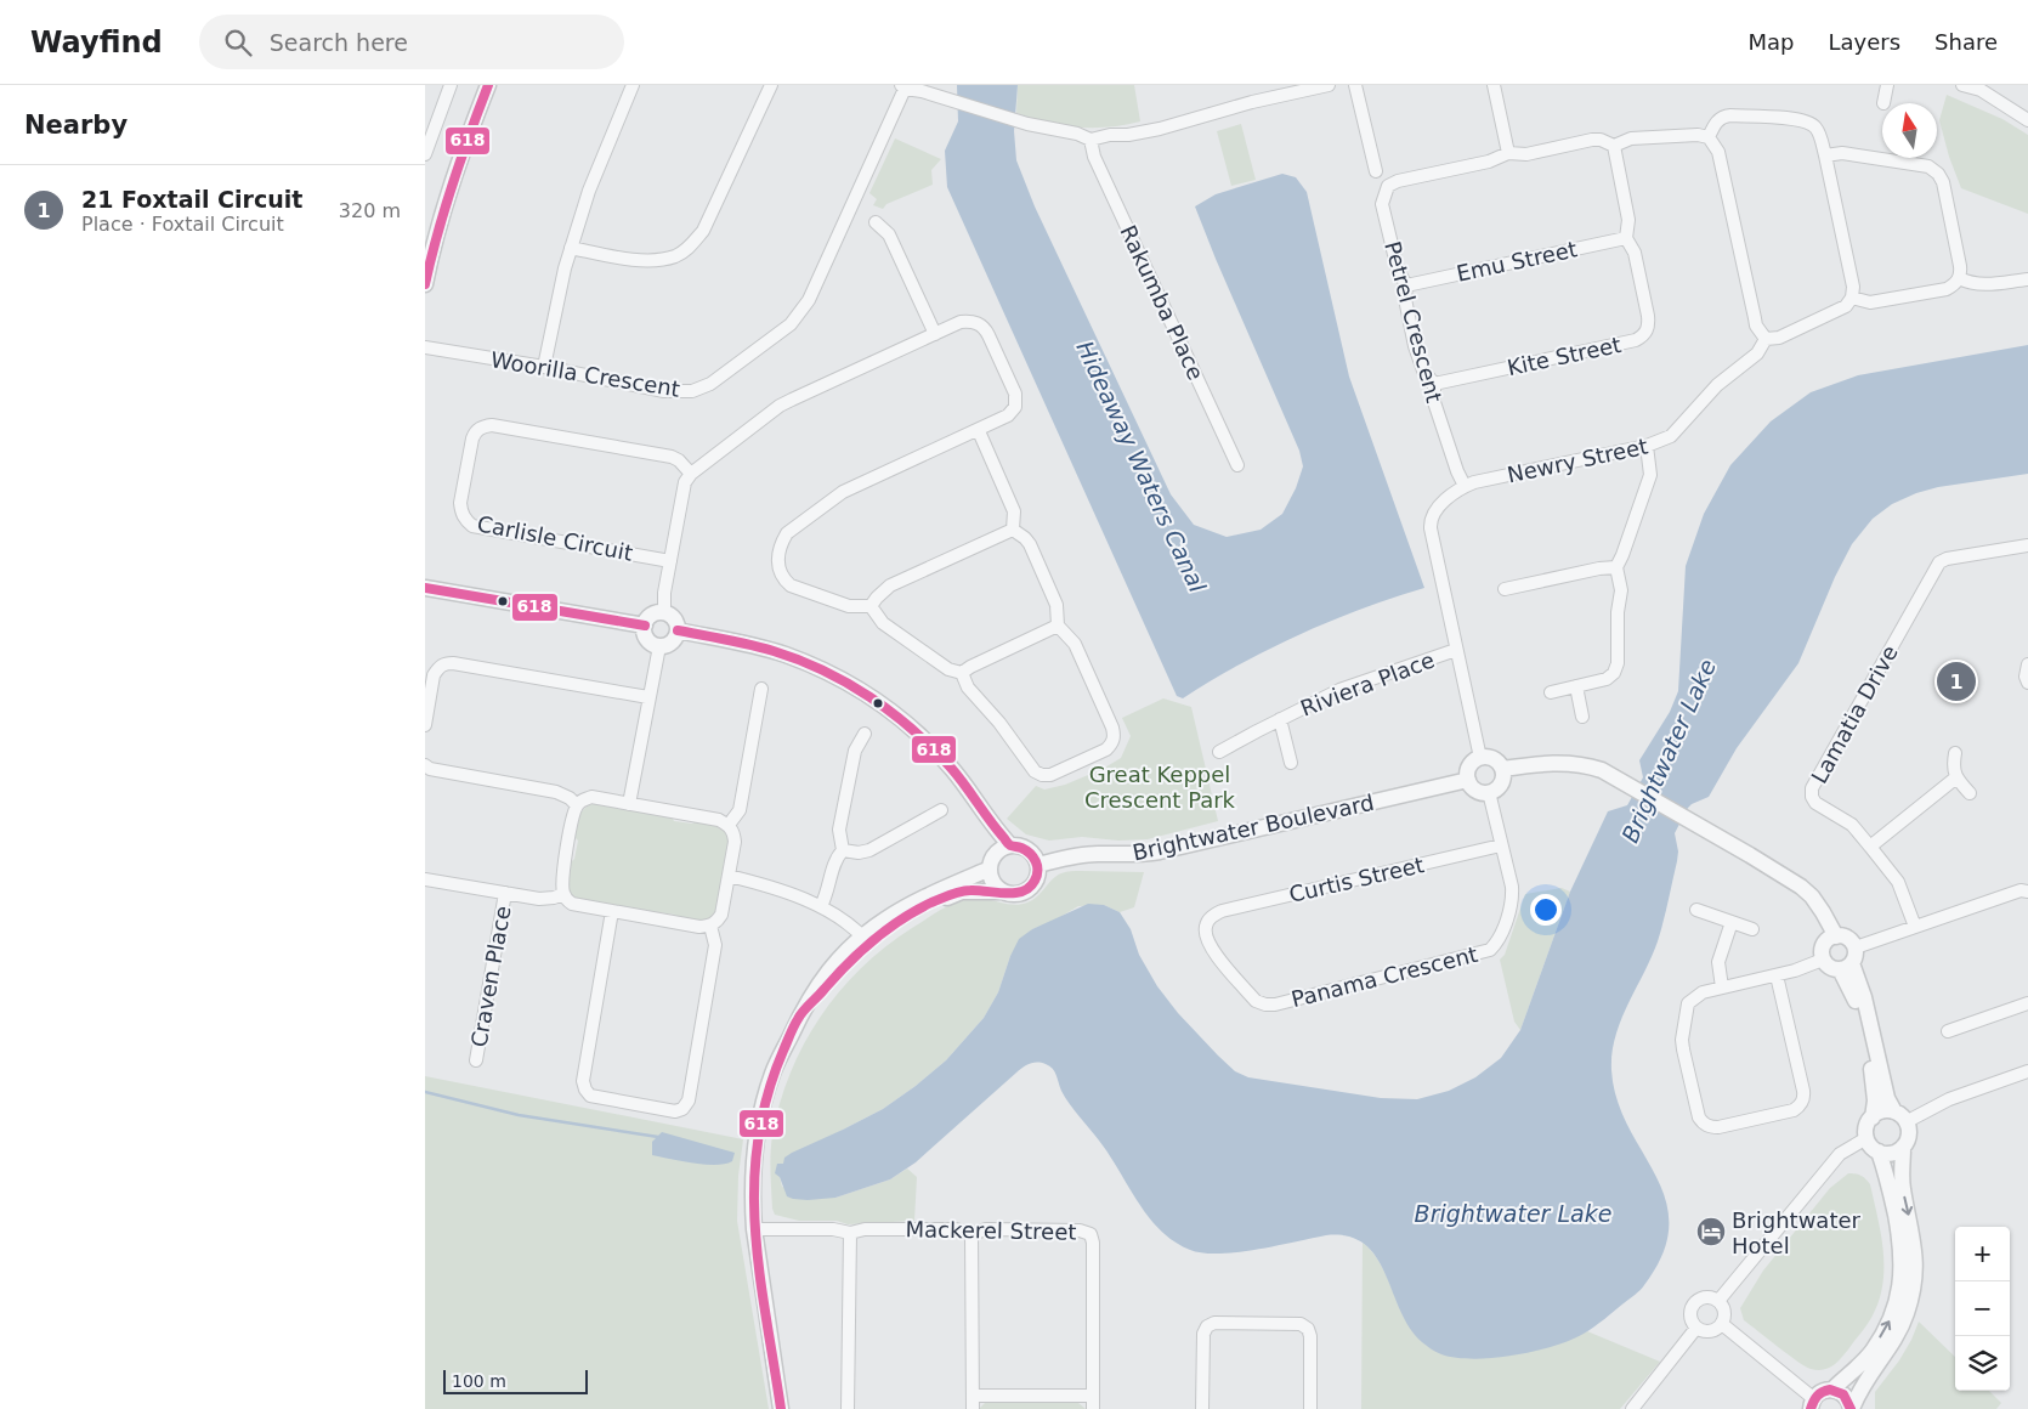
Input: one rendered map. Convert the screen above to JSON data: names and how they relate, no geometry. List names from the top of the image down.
{
  "streets": {
    "street": [
      "Emu Street",
      "Rakumba Place",
      "Petrel Crescent",
      "Kite Street",
      "Woorilla Crescent",
      "Newry Street",
      "Carlisle Circuit",
      "Riviera Place",
      "Lamatia Drive",
      "Brightwater Boulevard",
      "Curtis Street",
      "Craven Place",
      "Panama Crescent",
      "Mackerel Street"
    ]
  },
  "crossings": [
    ["Emu Street", "Petrel Crescent"],
    ["Emu Street", "Kite Street"],
    ["Petrel Crescent", "Kite Street"],
    ["Petrel Crescent", "Newry Street"],
    ["Newry Street", "Riviera Place"],
    ["Newry Street", "Brightwater Boulevard"],
    ["Newry Street", "Panama Crescent"],
    ["Brightwater Boulevard", "Panama Crescent"],
    ["Curtis Street", "Panama Crescent"]
  ],
  "water": ["Hideaway Waters Canal", "Brightwater Lake"],
  "parks": ["Great Keppel Crescent Park"],
  "places": {
    "hotel": ["Brightwater Hotel"]
  },
  "lines": ["transit line 618"],
  "scale_bar": "100 m",
  "north": "top",
  "page": {
    "header": "Wayfind",
    "search": "Search here",
    "nav": ["Map", "Layers", "Share"],
    "heading": "Nearby",
    "list": [
      {
        "mark": "1",
        "name": "21 Foxtail Circuit",
        "note": "Place · Foxtail Circuit",
        "value": "320 m"
      }
    ],
    "pins": "1",
    "map_buttons": ["+", "−"],
    "scale": "100 m"
  }
}
